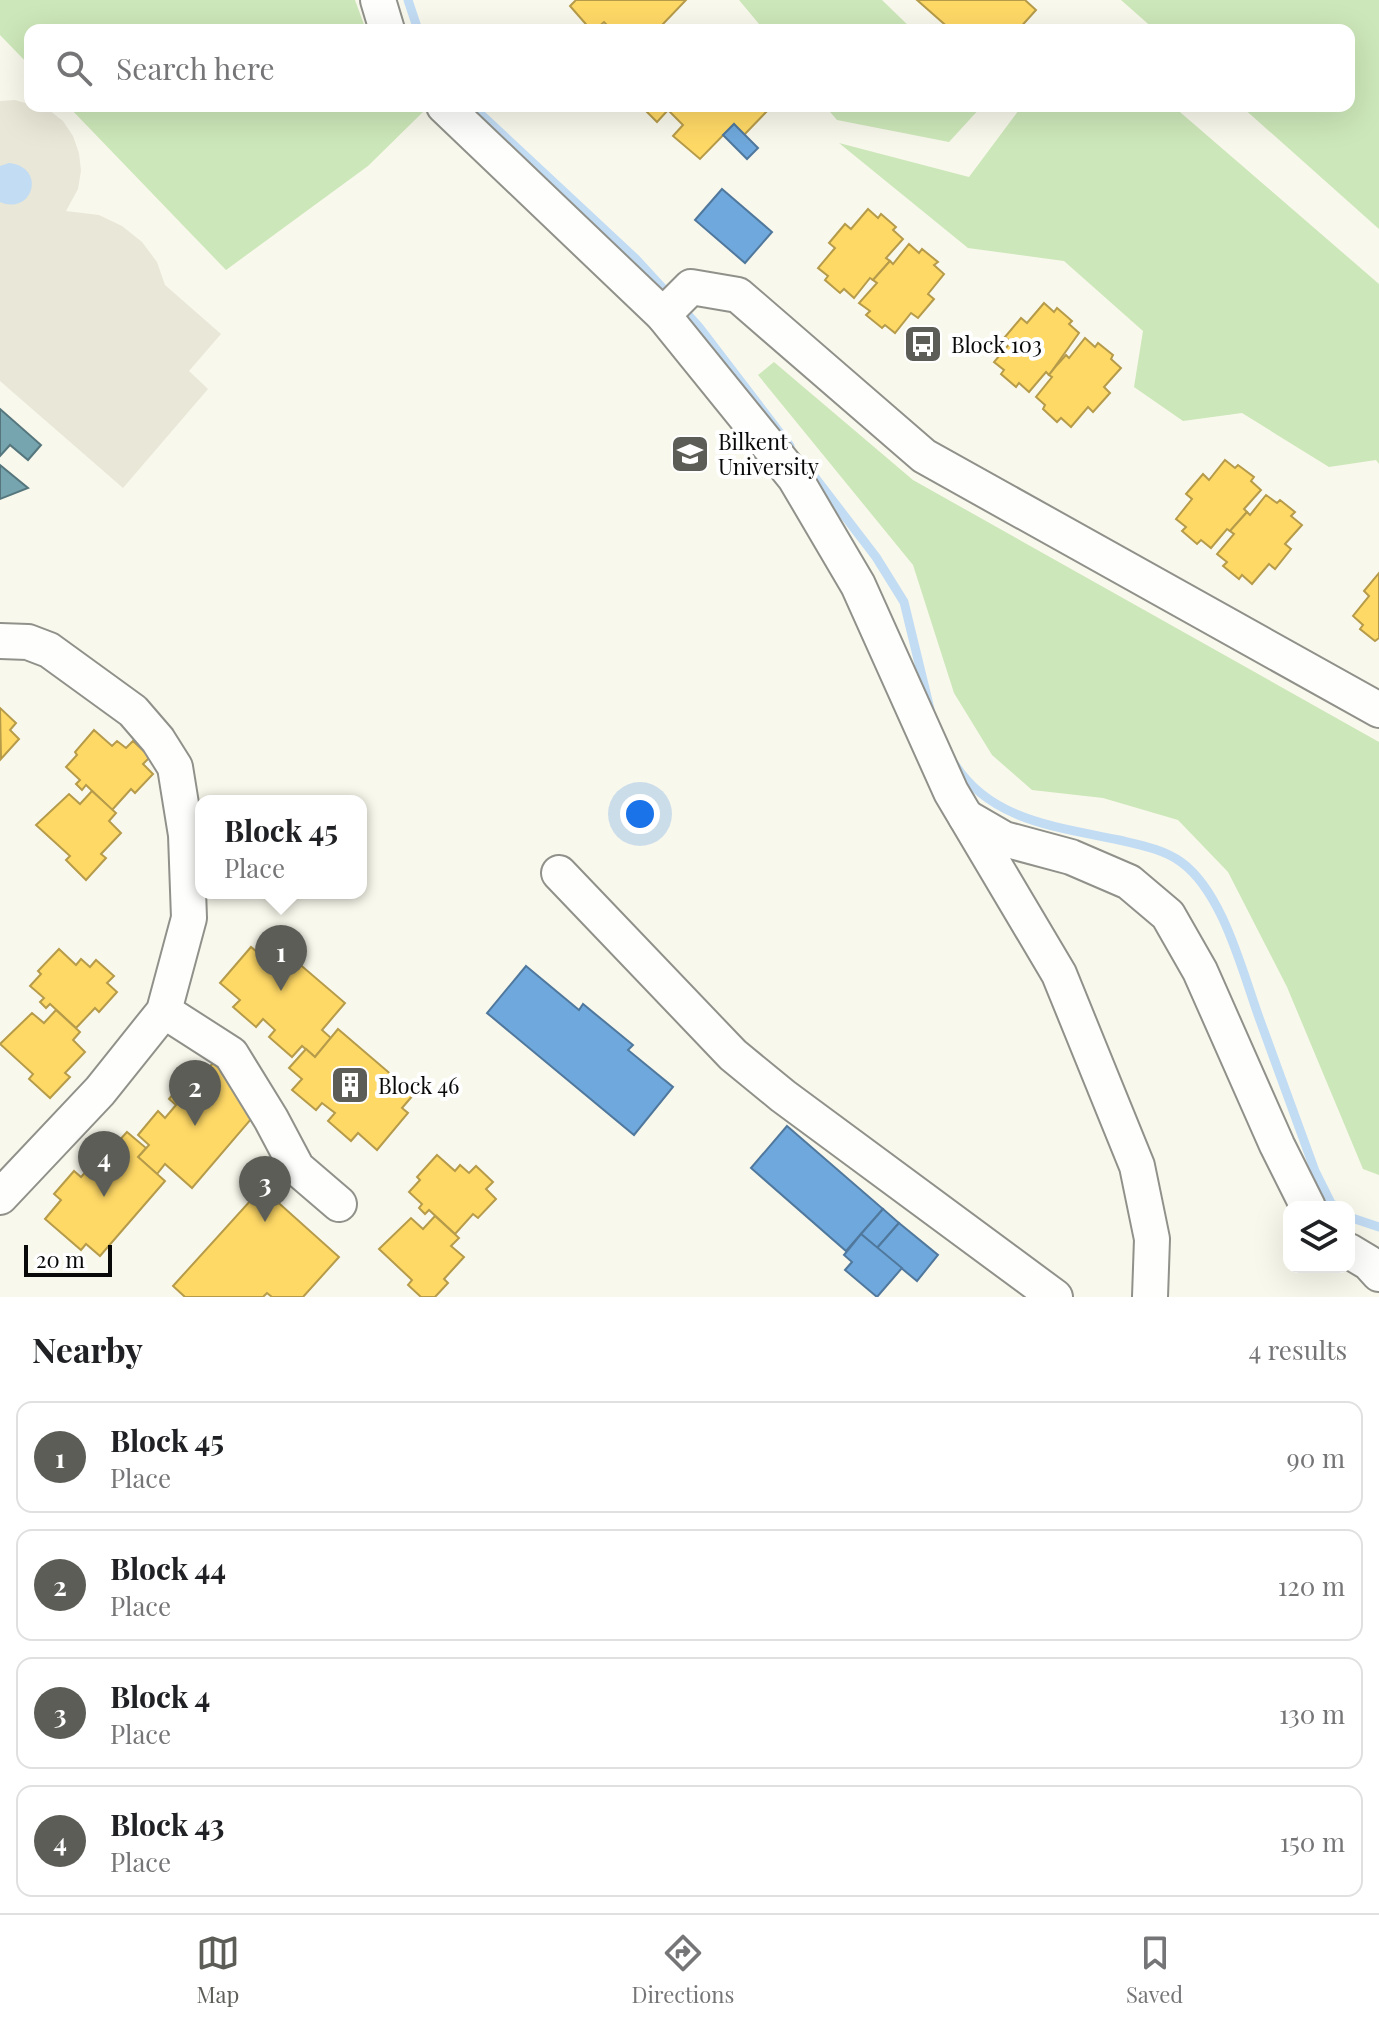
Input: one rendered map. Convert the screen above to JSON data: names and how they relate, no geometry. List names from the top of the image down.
{
  "places": {
    "bus stop": ["Block 103"],
    "school or university": ["Bilkent University"],
    "building": ["Block 46"]
  },
  "scale_bar": "20 m",
  "page": {
    "search": "Search here",
    "popup": ["Block 45", "Place"],
    "pins": [
      "1",
      "2",
      "4",
      "3"
    ],
    "scale": "20 m",
    "heading": ["Nearby", "4 results"],
    "list": [
      {
        "mark": "1",
        "name": "Block 45",
        "note": "Place",
        "value": "90 m"
      },
      {
        "mark": "2",
        "name": "Block 44",
        "note": "Place",
        "value": "120 m"
      },
      {
        "mark": "3",
        "name": "Block 4",
        "note": "Place",
        "value": "130 m"
      },
      {
        "mark": "4",
        "name": "Block 43",
        "note": "Place",
        "value": "150 m"
      }
    ],
    "nav": ["Map", "Directions", "Saved"]
  }
}
